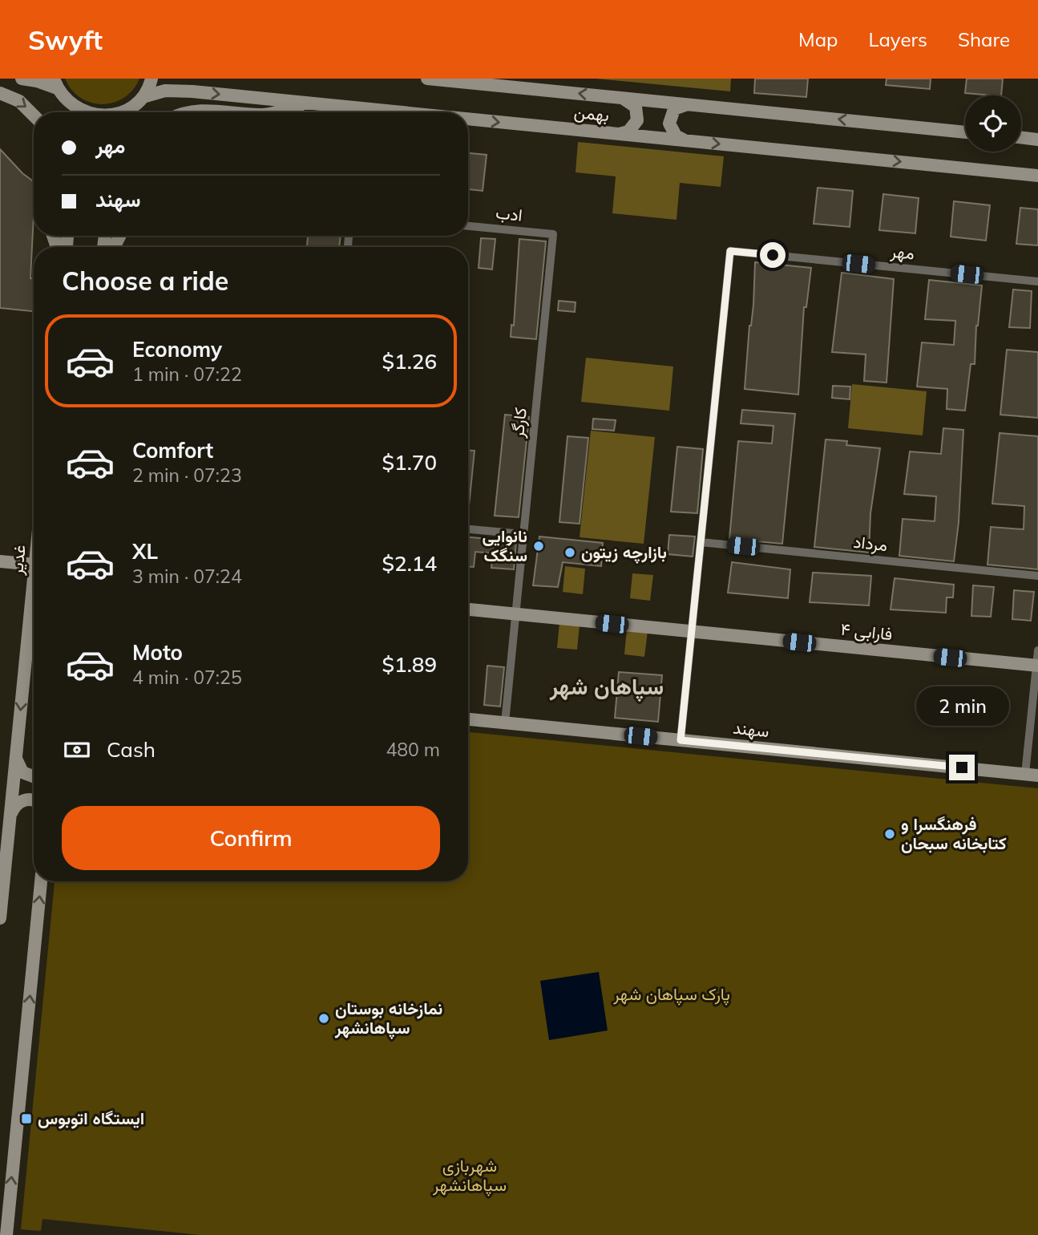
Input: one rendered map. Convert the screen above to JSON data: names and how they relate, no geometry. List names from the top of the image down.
{
  "streets": {
    "main road": [
      "بهمن",
      "غدیر",
      "فارابی ۴",
      "سهند"
    ],
    "street": [
      "ادب",
      "مهر",
      "کارگر",
      "مرداد"
    ]
  },
  "crossings": [
    ["ادب", "کارگر"],
    ["مهر", "مرداد"],
    ["کارگر", "فارابی ۴"],
    ["کارگر", "سهند"]
  ],
  "one_way": ["غدیر"],
  "districts": ["سپاهان شهر"],
  "parks": ["پارک سپاهان شهر", "شهربازی سپاهانشهر"],
  "places": {
    "other": [
      "نانوایی سنگک",
      "بازارچه زیتون",
      "فرهنگسرا و کتابخانه سبحان",
      "نمازخانه بوستان سپاهانشهر"
    ],
    "transit": ["ایستگاه اتوبوس"]
  },
  "page": {
    "header": "Swyft",
    "nav": ["Map", "Layers", "Share"],
    "banner": ["مهر", "سهند"],
    "heading": "Choose a ride",
    "list": [
      {
        "name": "Economy",
        "note": "1 min · 07:22",
        "value": "$1.26"
      },
      {
        "name": "Comfort",
        "note": "2 min · 07:23",
        "value": "$1.70"
      },
      {
        "name": "XL",
        "note": "3 min · 07:24",
        "value": "$2.14"
      },
      {
        "name": "Moto",
        "note": "4 min · 07:25",
        "value": "$1.89"
      }
    ],
    "bubble": "2 min",
    "pay": ["Cash", "480 m"],
    "buttons": "Confirm"
  }
}
